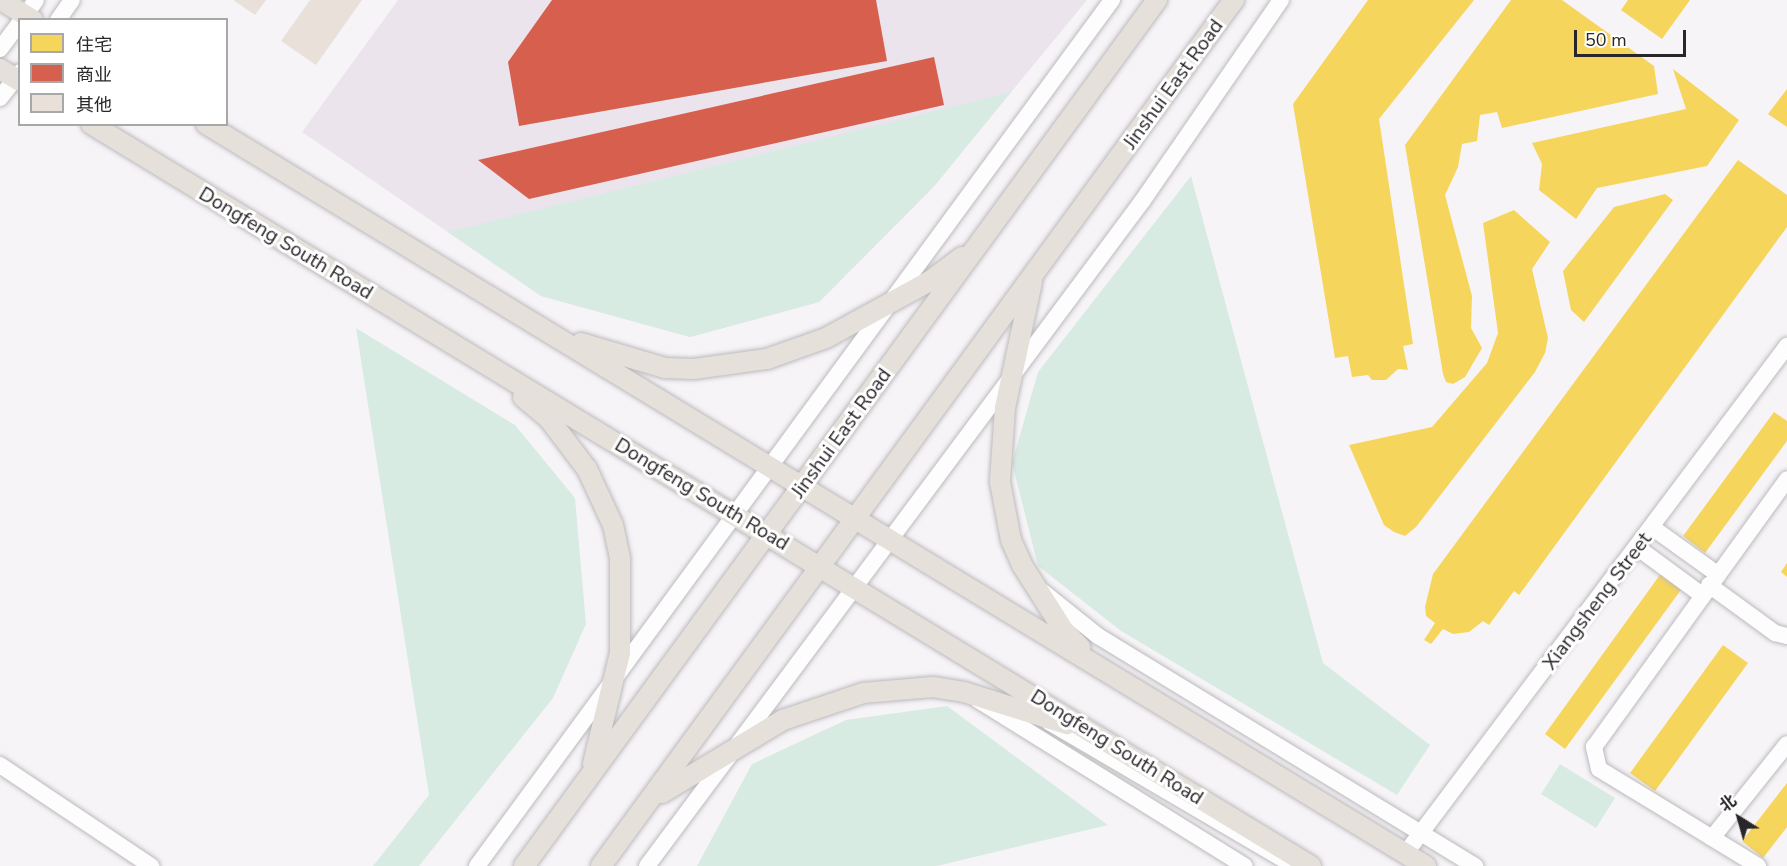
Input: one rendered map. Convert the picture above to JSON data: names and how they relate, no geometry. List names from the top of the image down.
{
  "streets": {
    "main road": ["Jinshui East Road", "Dongfeng South Road"],
    "street": ["Xiangsheng Street"]
  },
  "crossings": [
    ["Jinshui East Road", "Dongfeng South Road"]
  ],
  "legend": ["住宅", "商业", "其他"],
  "scale_bar": "50 m",
  "north": "top left"
}
